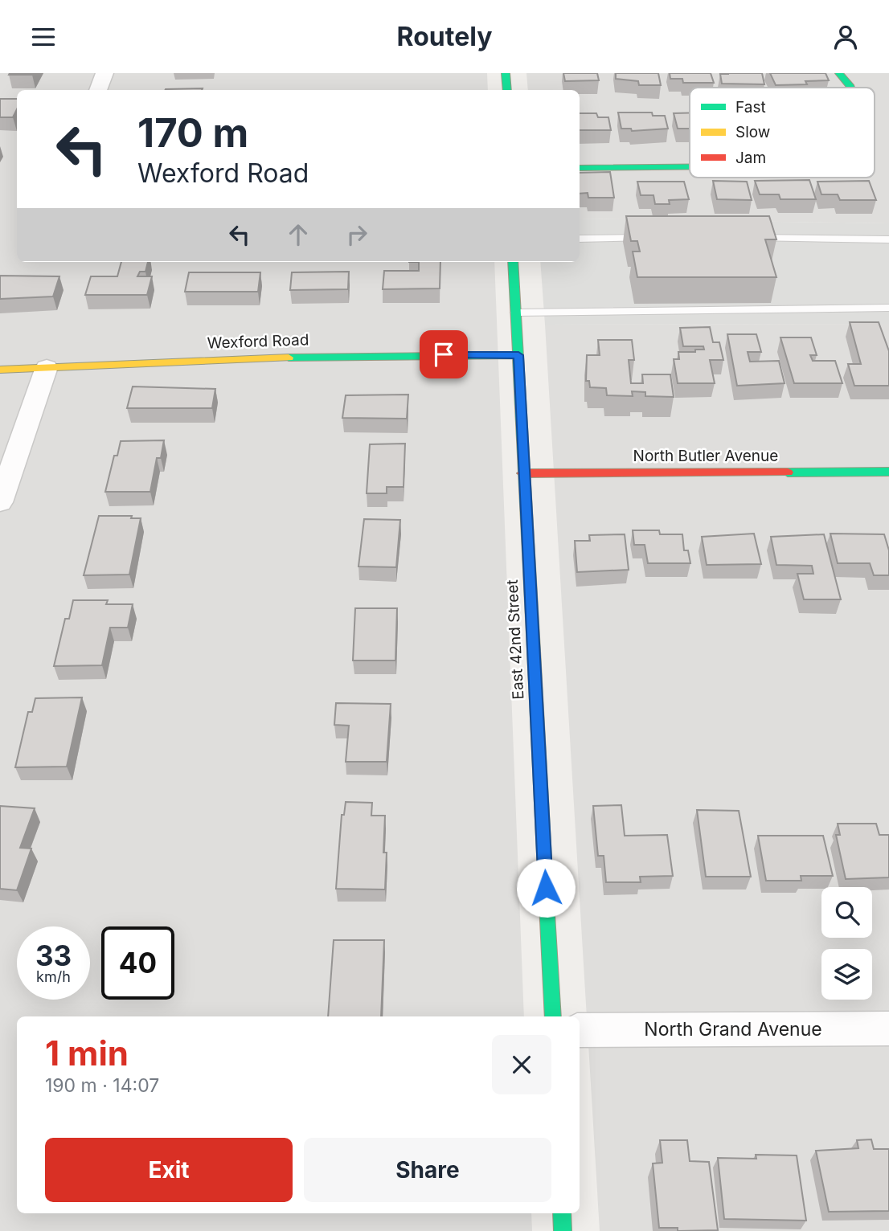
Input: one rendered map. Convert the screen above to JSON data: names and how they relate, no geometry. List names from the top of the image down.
{
  "streets": {
    "street": [
      "Wexford Road",
      "North Butler Avenue",
      "East 42nd Street",
      "North Grand Avenue"
    ]
  },
  "crossings": [
    ["Wexford Road", "East 42nd Street"],
    ["North Butler Avenue", "East 42nd Street"]
  ],
  "legend": ["Fast", "Slow", "Jam"],
  "page": {
    "header": "Routely",
    "turn": ["170 m", "Wexford Road"],
    "speed": "33 km/h",
    "limit": "40",
    "heading": ["1 min", "190 m · 14:07"],
    "buttons": ["Exit", "Share"]
  }
}
